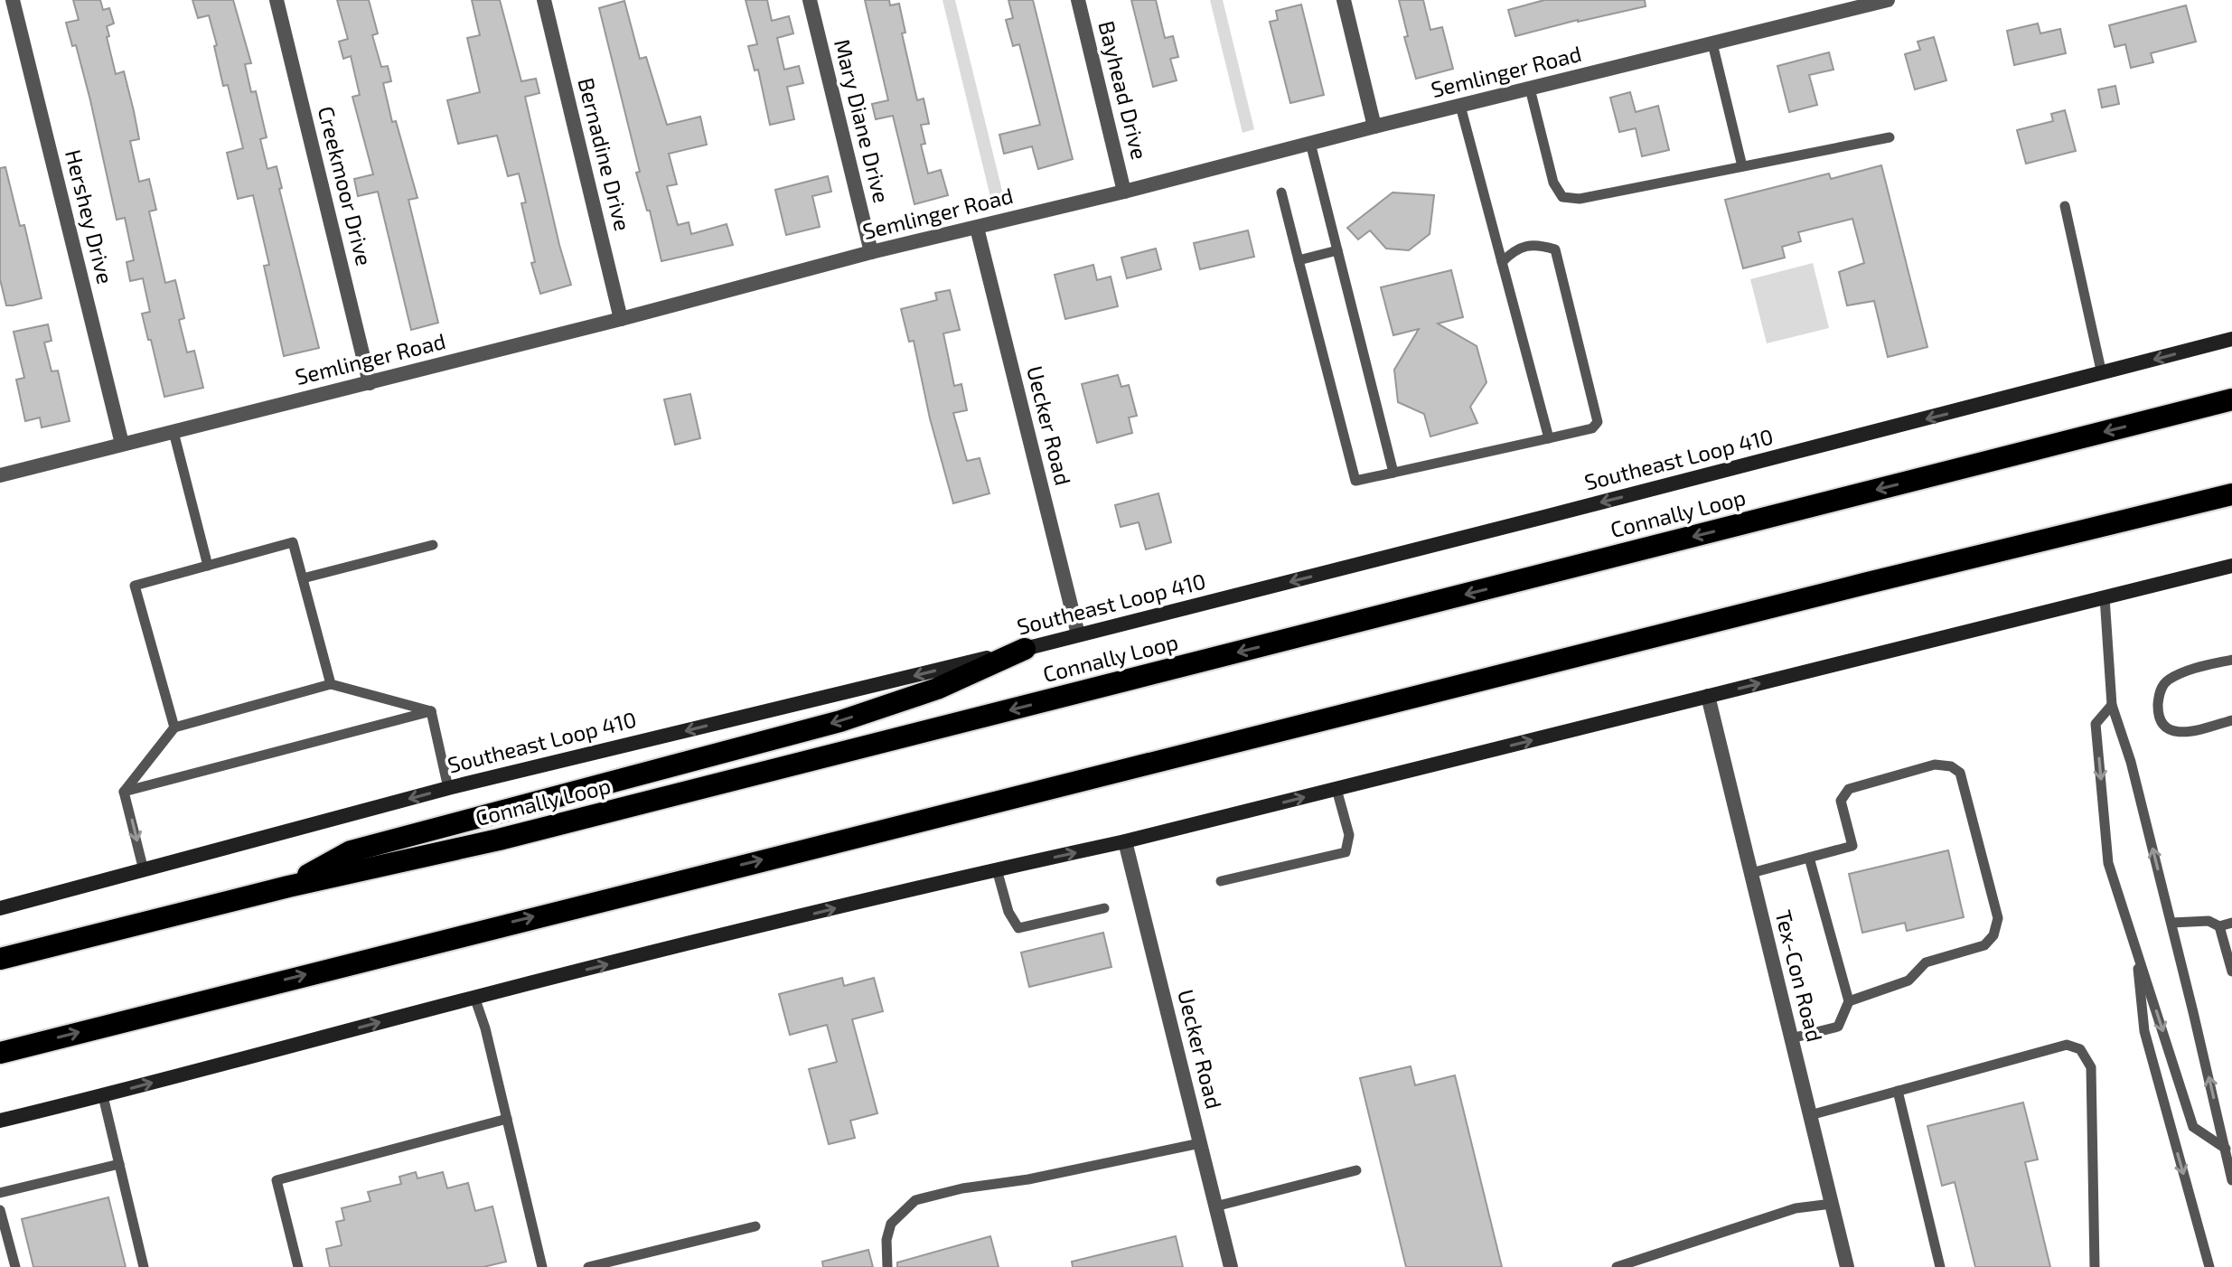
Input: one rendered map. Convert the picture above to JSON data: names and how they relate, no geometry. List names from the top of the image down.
{
  "streets": {
    "highway": ["Connally Loop"],
    "main road": ["Southeast Loop 410"],
    "street": [
      "Semlinger Road",
      "Bayhead Drive",
      "Mary Diane Drive",
      "Bernadine Drive",
      "Creekmoor Drive",
      "Hershey Drive",
      "Uecker Road",
      "Tex-Con Road"
    ]
  },
  "crossings": [
    ["Semlinger Road", "Bayhead Drive"],
    ["Semlinger Road", "Mary Diane Drive"],
    ["Semlinger Road", "Bernadine Drive"],
    ["Semlinger Road", "Creekmoor Drive"],
    ["Semlinger Road", "Hershey Drive"],
    ["Semlinger Road", "Uecker Road"],
    ["Uecker Road", "Southeast Loop 410"]
  ],
  "one_way": ["Southeast Loop 410"]
}
